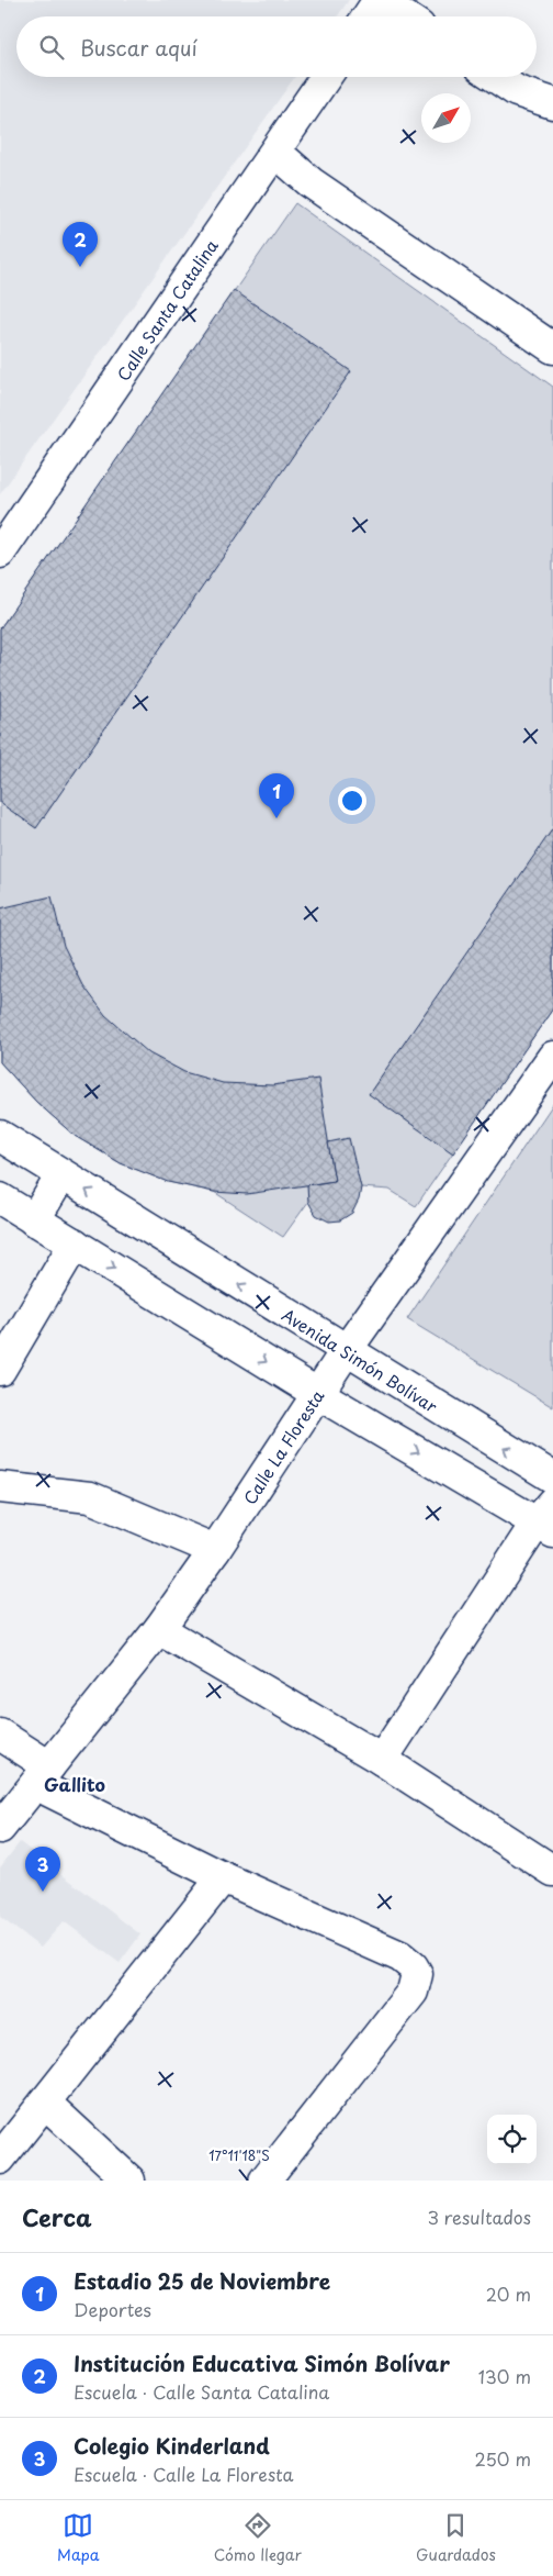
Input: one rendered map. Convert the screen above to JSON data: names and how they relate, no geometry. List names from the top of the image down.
{
  "streets": {
    "street": ["Calle Santa Catalina", "Avenida Simón Bolívar", "Calle La Floresta"]
  },
  "crossings": [
    ["Avenida Simón Bolívar", "Calle La Floresta"]
  ],
  "districts": ["Gallito"],
  "north": "top right",
  "page": {
    "search": "Buscar aquí",
    "pins": ["2", "1", "3"],
    "heading": ["Cerca", "3 resultados"],
    "list": [
      {
        "mark": "1",
        "name": "Estadio 25 de Noviembre",
        "note": "Deportes",
        "value": "20 m"
      },
      {
        "mark": "2",
        "name": "Institución Educativa Simón Bolívar",
        "note": "Escuela · Calle Santa Catalina",
        "value": "130 m"
      },
      {
        "mark": "3",
        "name": "Colegio Kinderland",
        "note": "Escuela · Calle La Floresta",
        "value": "250 m"
      }
    ],
    "nav": ["Mapa", "Cómo llegar", "Guardados"]
  },
  "coordinates": ["17°11'18\"S"]
}
